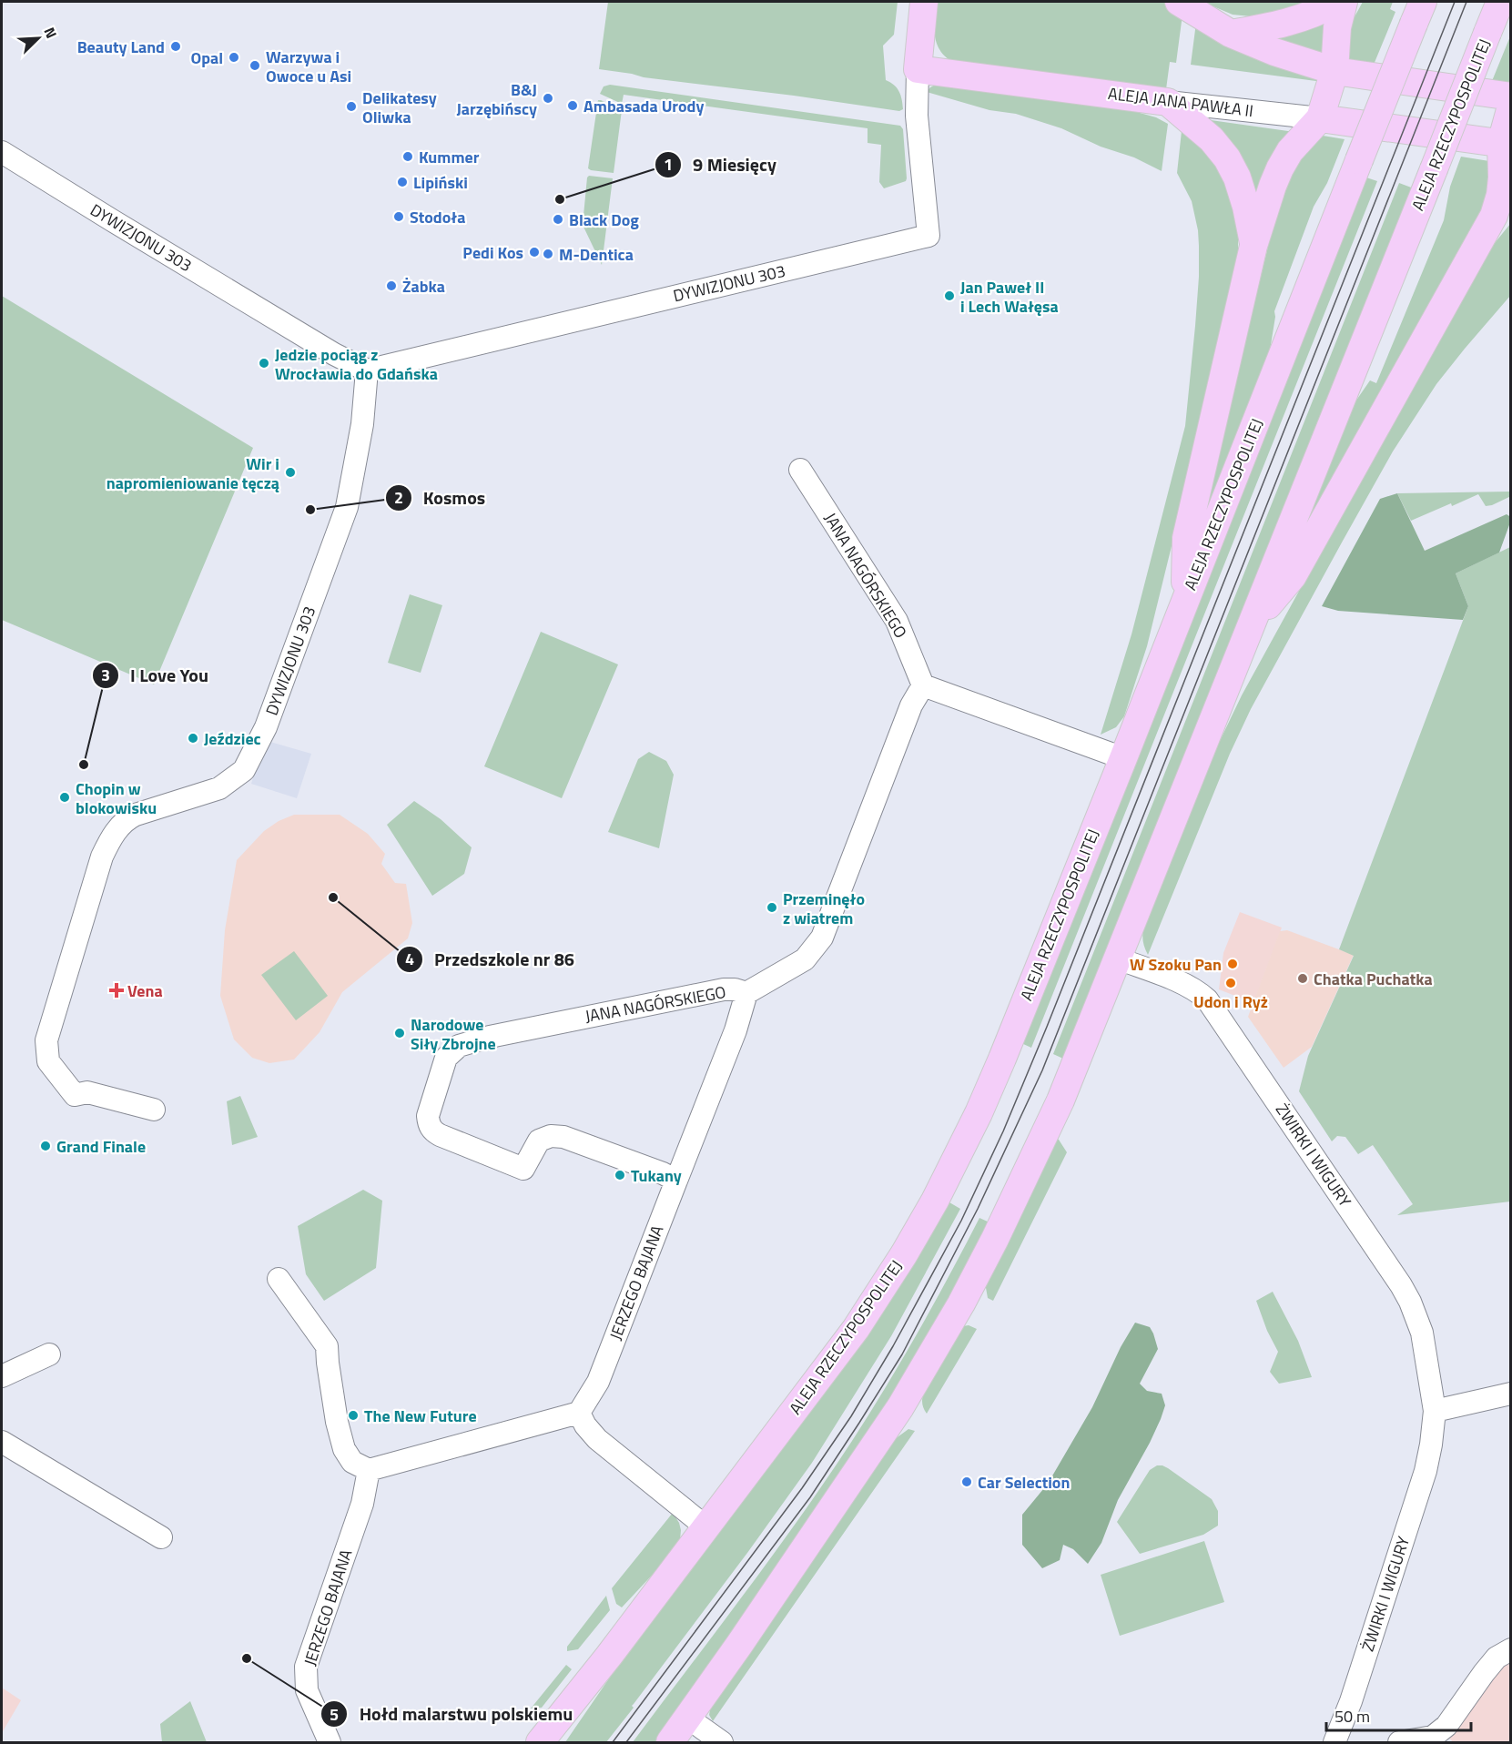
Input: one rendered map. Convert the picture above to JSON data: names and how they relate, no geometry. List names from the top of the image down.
{
  "streets": {
    "main road": ["ALEJA JANA PAWŁA II", "ALEJA RZECZYPOSPOLITEJ"],
    "street": [
      "DYWIZJONU 303",
      "JANA NAGÓRSKIEGO",
      "ŻWIRKI I WIGURY",
      "JERZEGO BAJANA"
    ]
  },
  "crossings": [
    ["ALEJA JANA PAWŁA II", "DYWIZJONU 303"],
    ["ALEJA RZECZYPOSPOLITEJ", "ŻWIRKI I WIGURY"],
    ["JANA NAGÓRSKIEGO", "JERZEGO BAJANA"]
  ],
  "places": {
    "other": [
      "Beauty Land",
      "Opal",
      "Warzywa i Owoce u Asi",
      "B&J Jarzębińscy",
      "Ambasada Urody",
      "Delikatesy Oliwka",
      "Kummer",
      "Lipiński",
      "9 Miesięcy",
      "Stodoła",
      "Black Dog",
      "Pedi Kos",
      "M-Dentica",
      "Żabka",
      "Jan Paweł II i Lech Wałęsa",
      "Jedzie pociąg z Wrocławia do Gdańska",
      "Wir i napromieniowanie tęczą",
      "Kosmos",
      "Jeździec",
      "I Love You",
      "Chopin w blokowisku",
      "Przedszkole nr 86",
      "Przeminęło z wiatrem",
      "W Szoku Pan",
      "Chatka Puchatka",
      "Udon i Ryż",
      "Narodowe Siły Zbrojne",
      "Grand Finale",
      "Tukany",
      "The New Future",
      "Car Selection",
      "Hołd malarstwu polskiemu"
    ],
    "health": ["Vena"]
  },
  "scale_bar": "50 m",
  "north": "top right"
}
